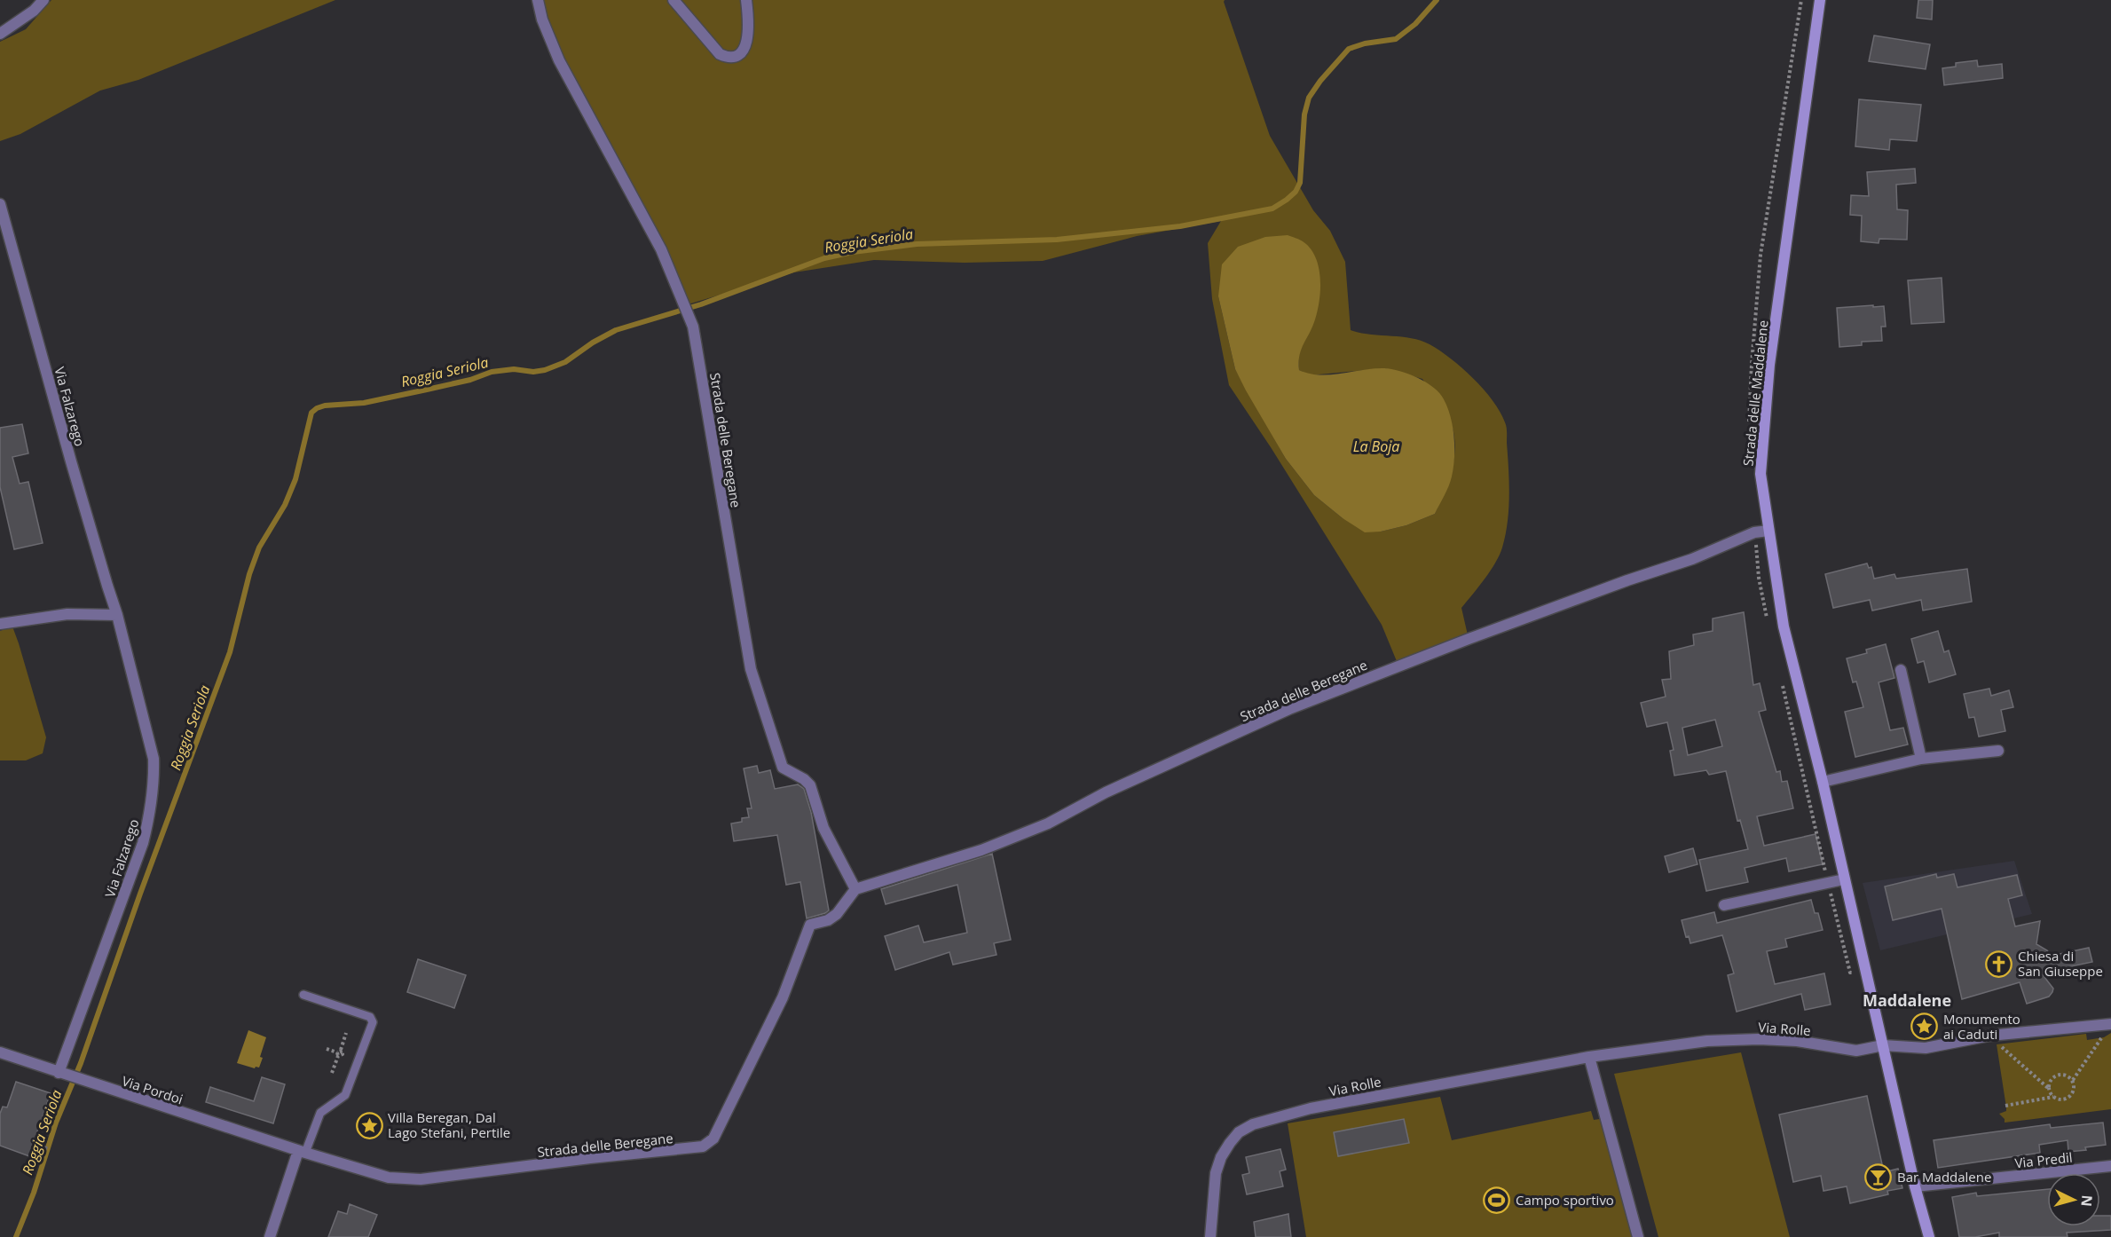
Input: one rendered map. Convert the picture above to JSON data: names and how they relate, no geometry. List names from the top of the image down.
{
  "streets": {
    "street": [
      "Strada delle Maddalene",
      "Via Falzarego",
      "Strada delle Beregane",
      "Via Rolle",
      "Via Pordoi",
      "Via Predil"
    ]
  },
  "crossings": [
    ["Strada delle Maddalene", "Strada delle Beregane"],
    ["Strada delle Maddalene", "Via Rolle"],
    ["Strada delle Maddalene", "Via Predil"],
    ["Via Falzarego", "Via Pordoi"],
    ["Strada delle Beregane", "Via Pordoi"]
  ],
  "districts": ["Maddalene"],
  "water": ["Roggia Seriola", "La Boja"],
  "places": {
    "church": ["Chiesa di San Giuseppe"],
    "place": ["Monumento ai Caduti", "Villa Beregan, Dal Lago Stefani, Pertile"],
    "bar": ["Bar Maddalene"],
    "sports": ["Campo sportivo"]
  },
  "north": "right"
}
